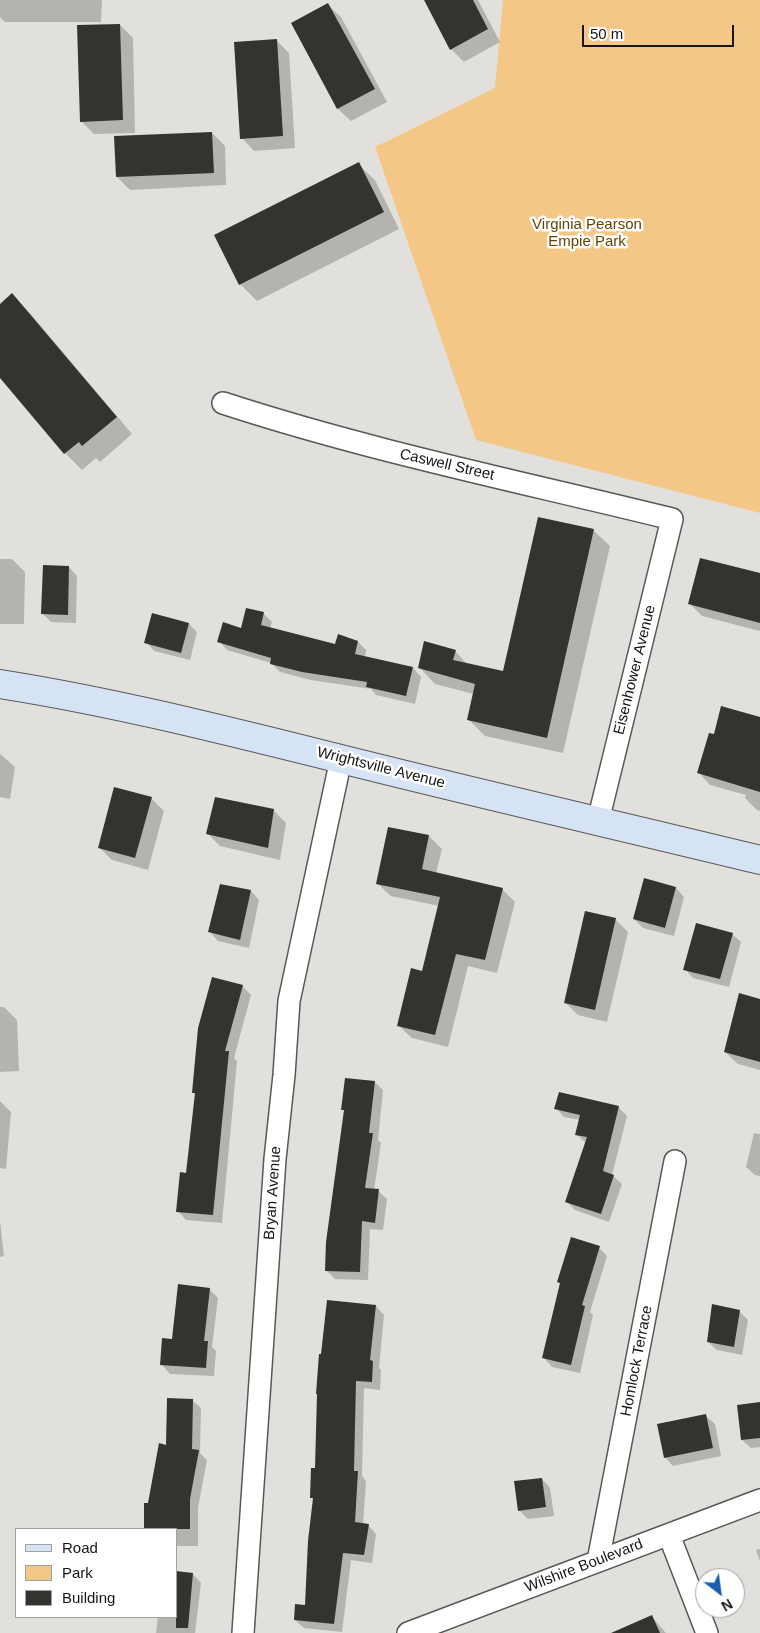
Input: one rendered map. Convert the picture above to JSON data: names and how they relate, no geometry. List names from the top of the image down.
{
  "streets": {
    "street": [
      "Caswell Street",
      "Eisenhower Avenue",
      "Wrightsville Avenue",
      "Bryan Avenue",
      "Homlock Terrace",
      "Wilshire Boulevard"
    ]
  },
  "crossings": [
    ["Caswell Street", "Eisenhower Avenue"],
    ["Eisenhower Avenue", "Wrightsville Avenue"],
    ["Wrightsville Avenue", "Bryan Avenue"],
    ["Homlock Terrace", "Wilshire Boulevard"]
  ],
  "parks": ["Virginia Pearson Empie Park"],
  "legend": ["Road", "Park", "Building"],
  "scale_bar": "50 m",
  "north": "bottom right"
}
